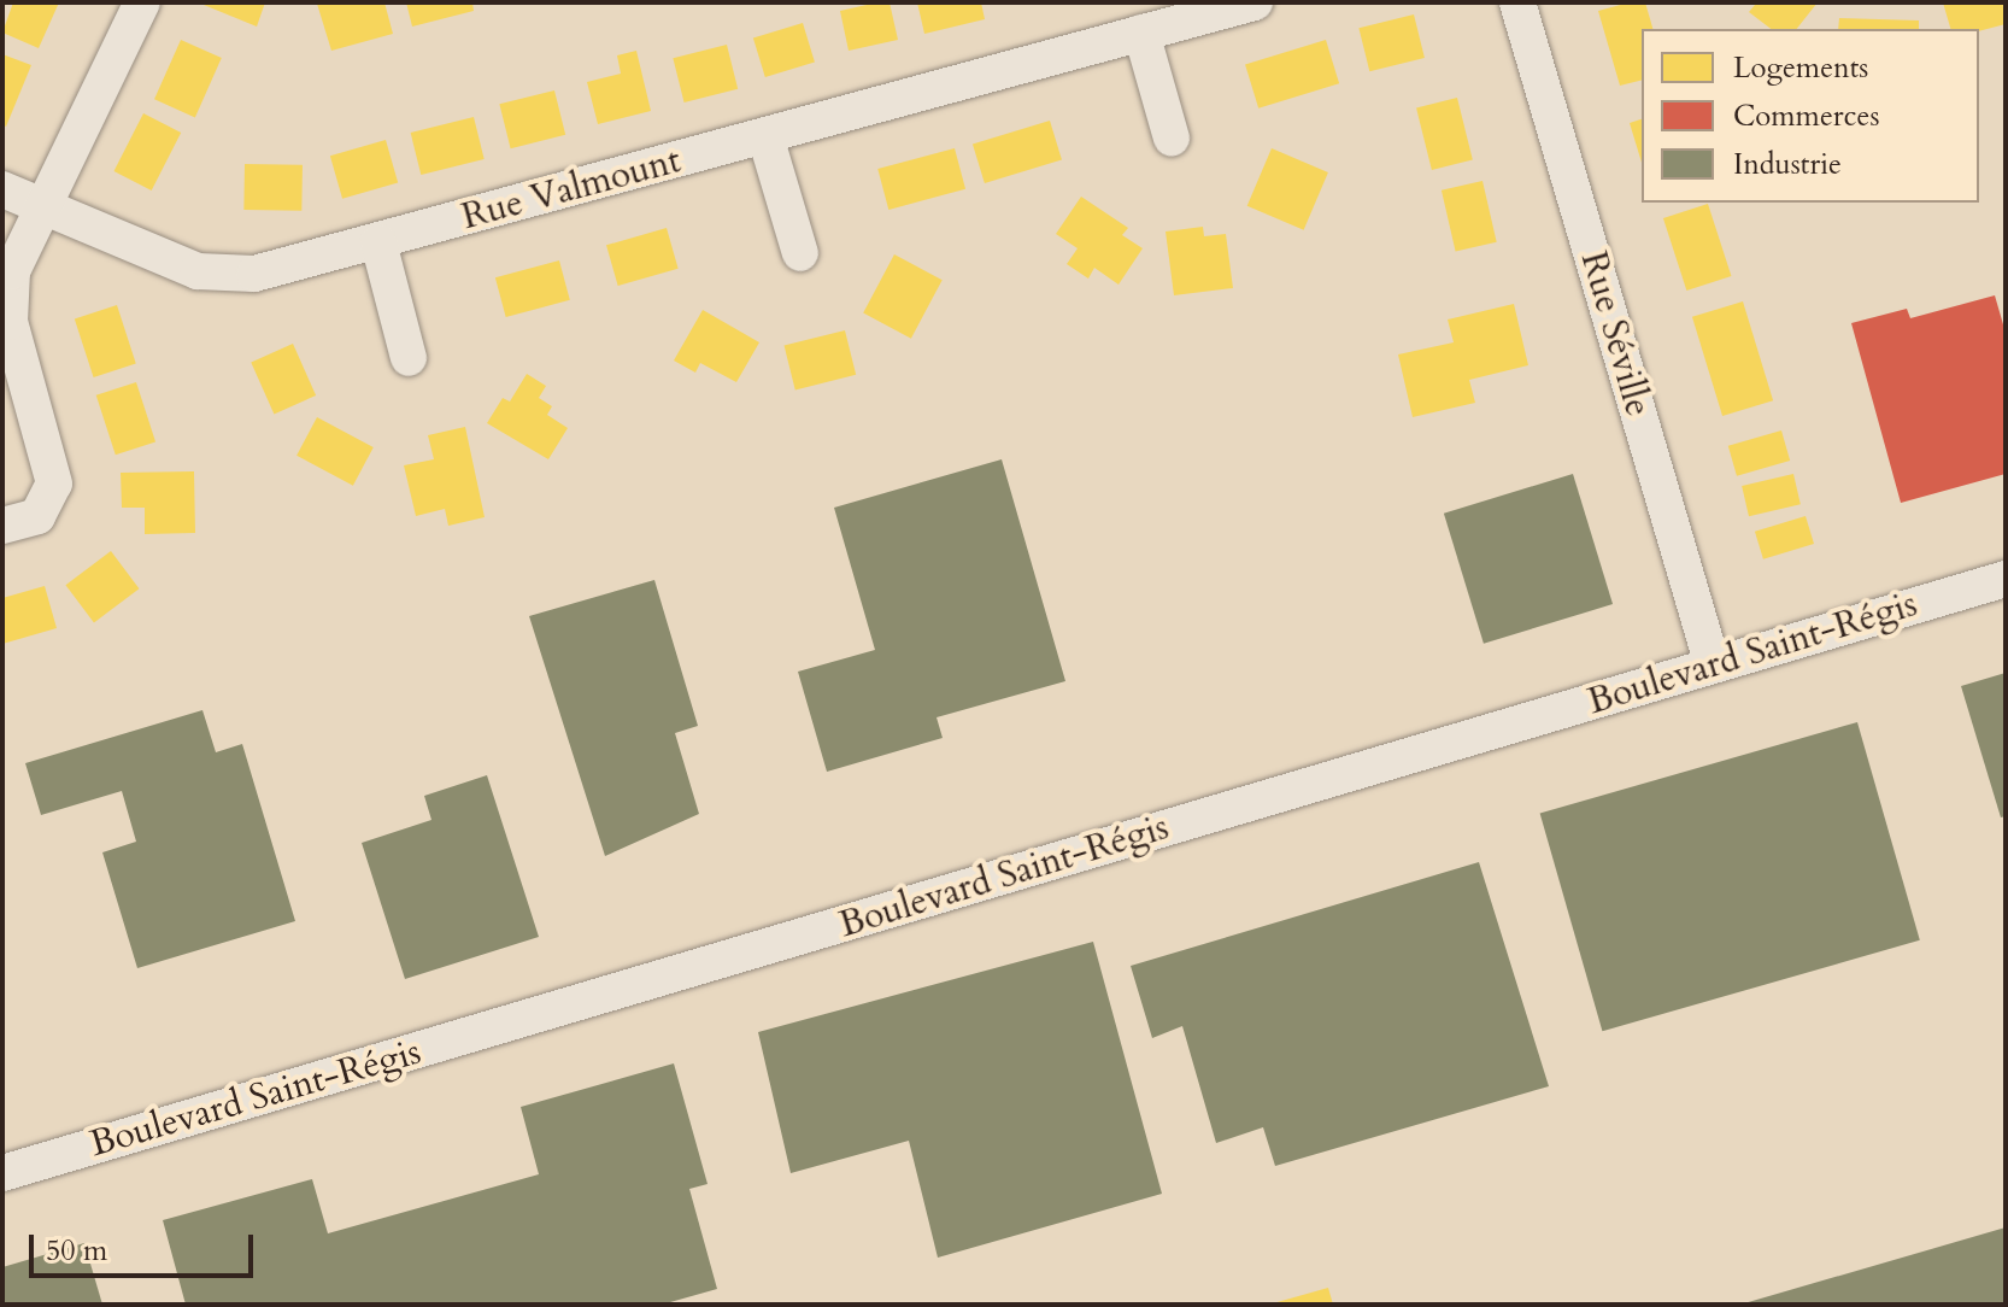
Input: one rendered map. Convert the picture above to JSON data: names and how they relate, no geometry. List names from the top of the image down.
{
  "streets": {
    "street": ["Rue Valmount", "Rue Séville", "Boulevard Saint-Régis"]
  },
  "crossings": [
    ["Rue Séville", "Boulevard Saint-Régis"]
  ],
  "legend": ["Logements", "Commerces", "Industrie"],
  "scale_bar": "50 m"
}
